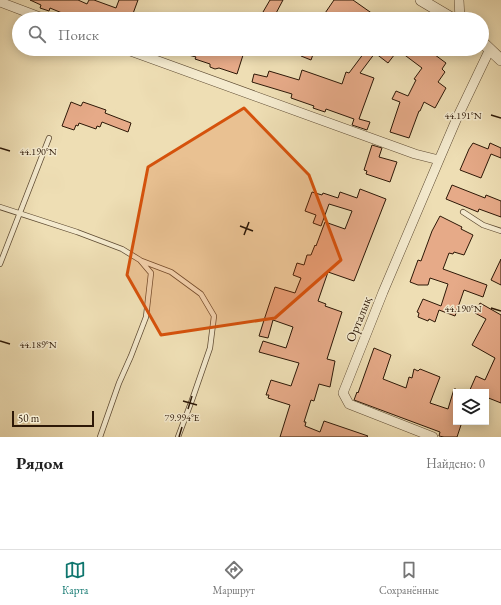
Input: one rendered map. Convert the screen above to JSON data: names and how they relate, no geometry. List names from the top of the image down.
{
  "streets": {
    "street": ["Орталық"]
  },
  "scale_bar": "50 m",
  "page": {
    "search": "Поиск",
    "scale": "50 m",
    "heading": ["Рядом", "Найдено: 0"],
    "nav": ["Карта", "Маршрут", "Сохранённые"]
  },
  "coordinates": [
    "44.191°N",
    "44.190°N",
    "44.189°N",
    "79.994°E"
  ]
}
